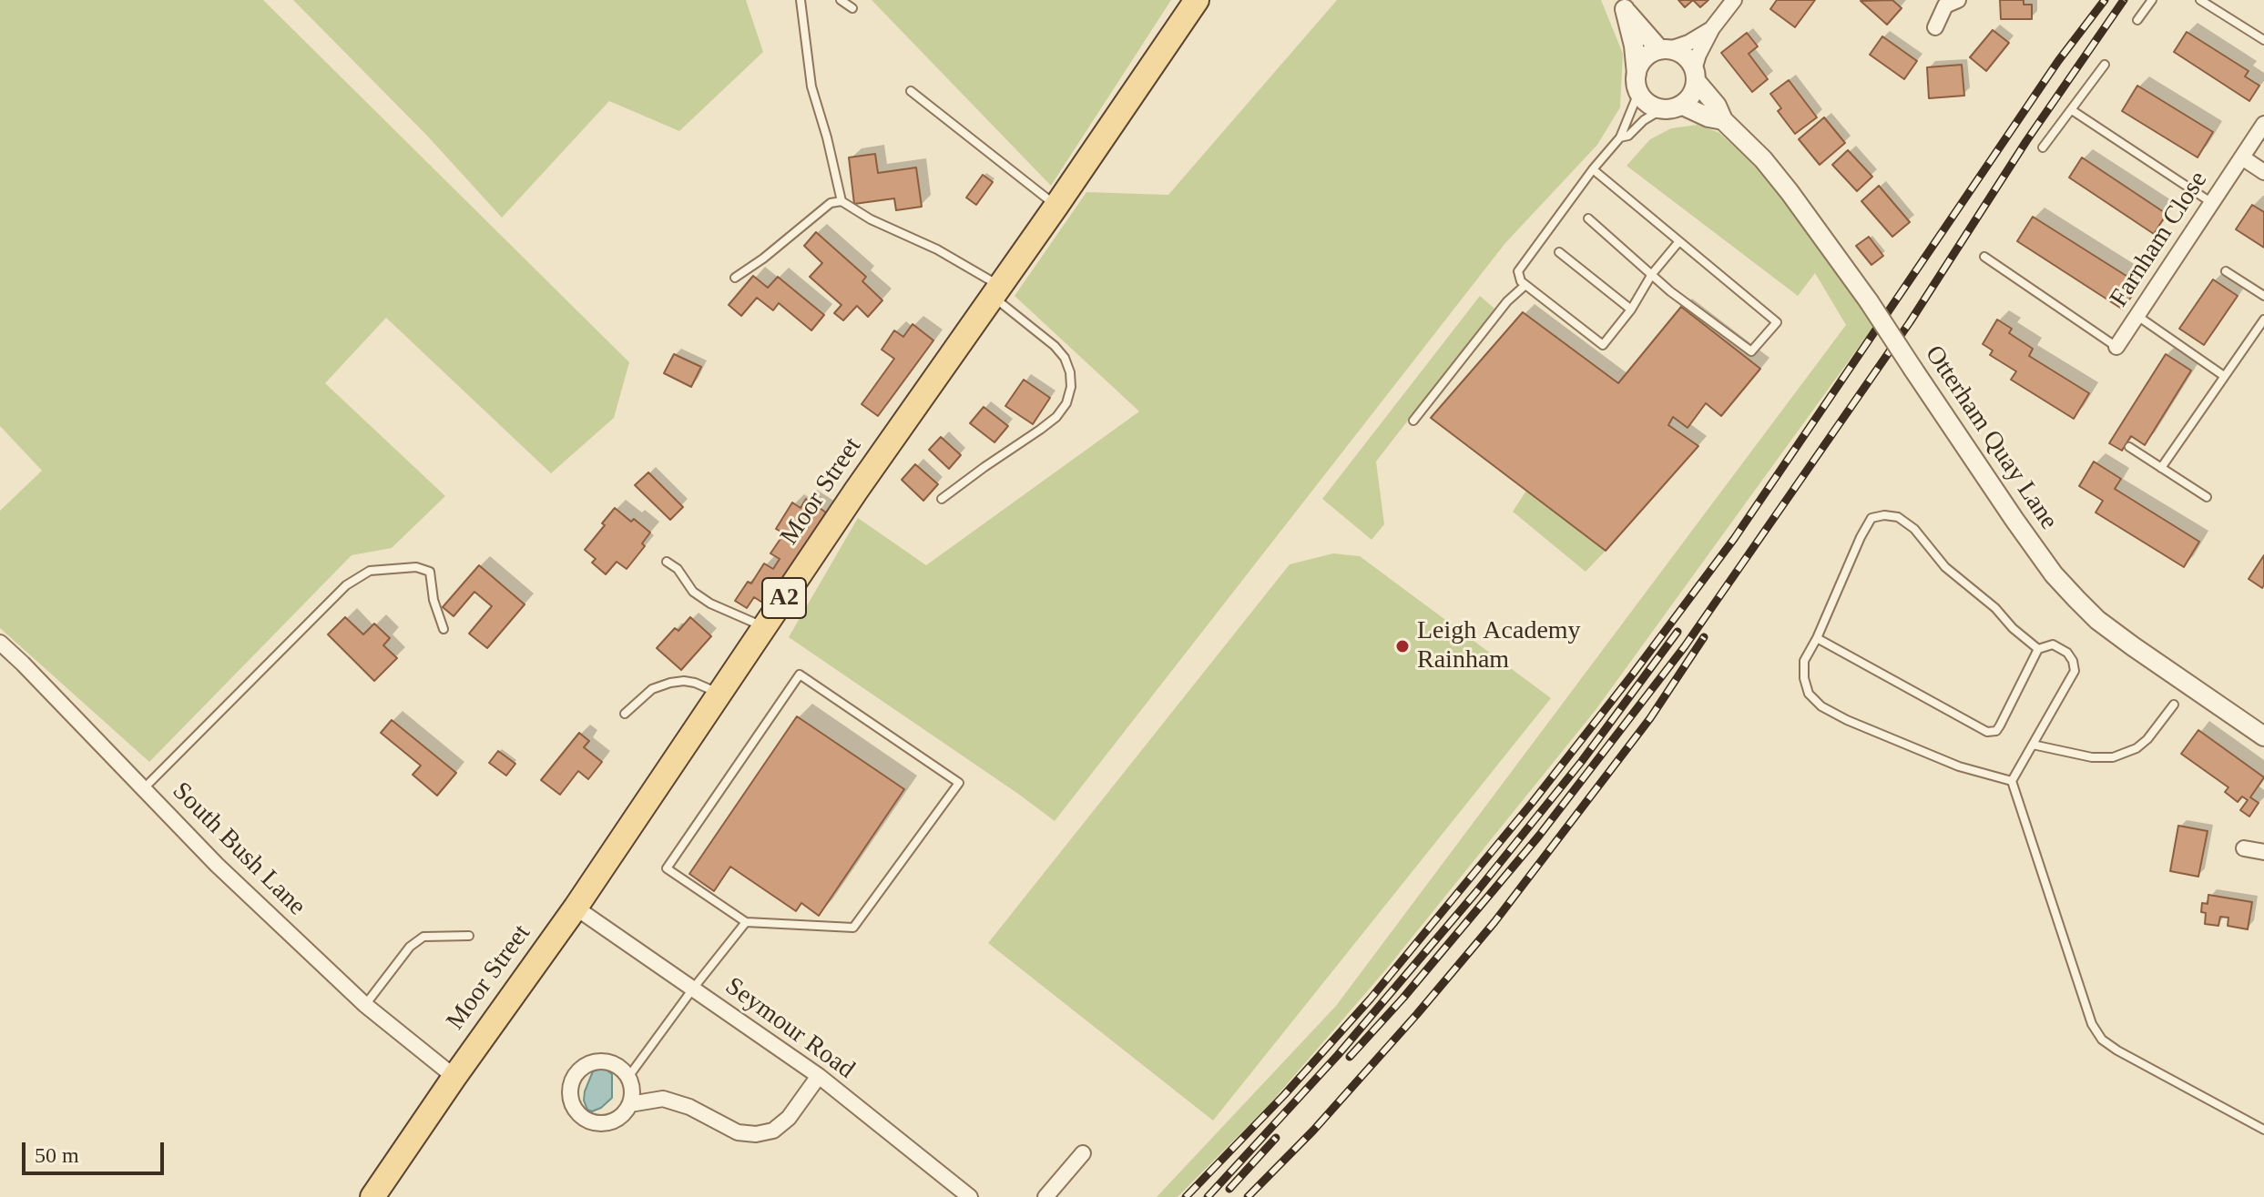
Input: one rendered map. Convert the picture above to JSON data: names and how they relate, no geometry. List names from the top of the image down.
{
  "streets": {
    "main road": ["Moor Street", "A2"],
    "street": [
      "Farnham Close",
      "Otterham Quay Lane",
      "South Bush Lane",
      "Seymour Road"
    ]
  },
  "crossings": [
    ["Moor Street", "South Bush Lane"],
    ["Moor Street", "Seymour Road"]
  ],
  "places": ["Leigh Academy Rainham"],
  "scale_bar": "50 m"
}
